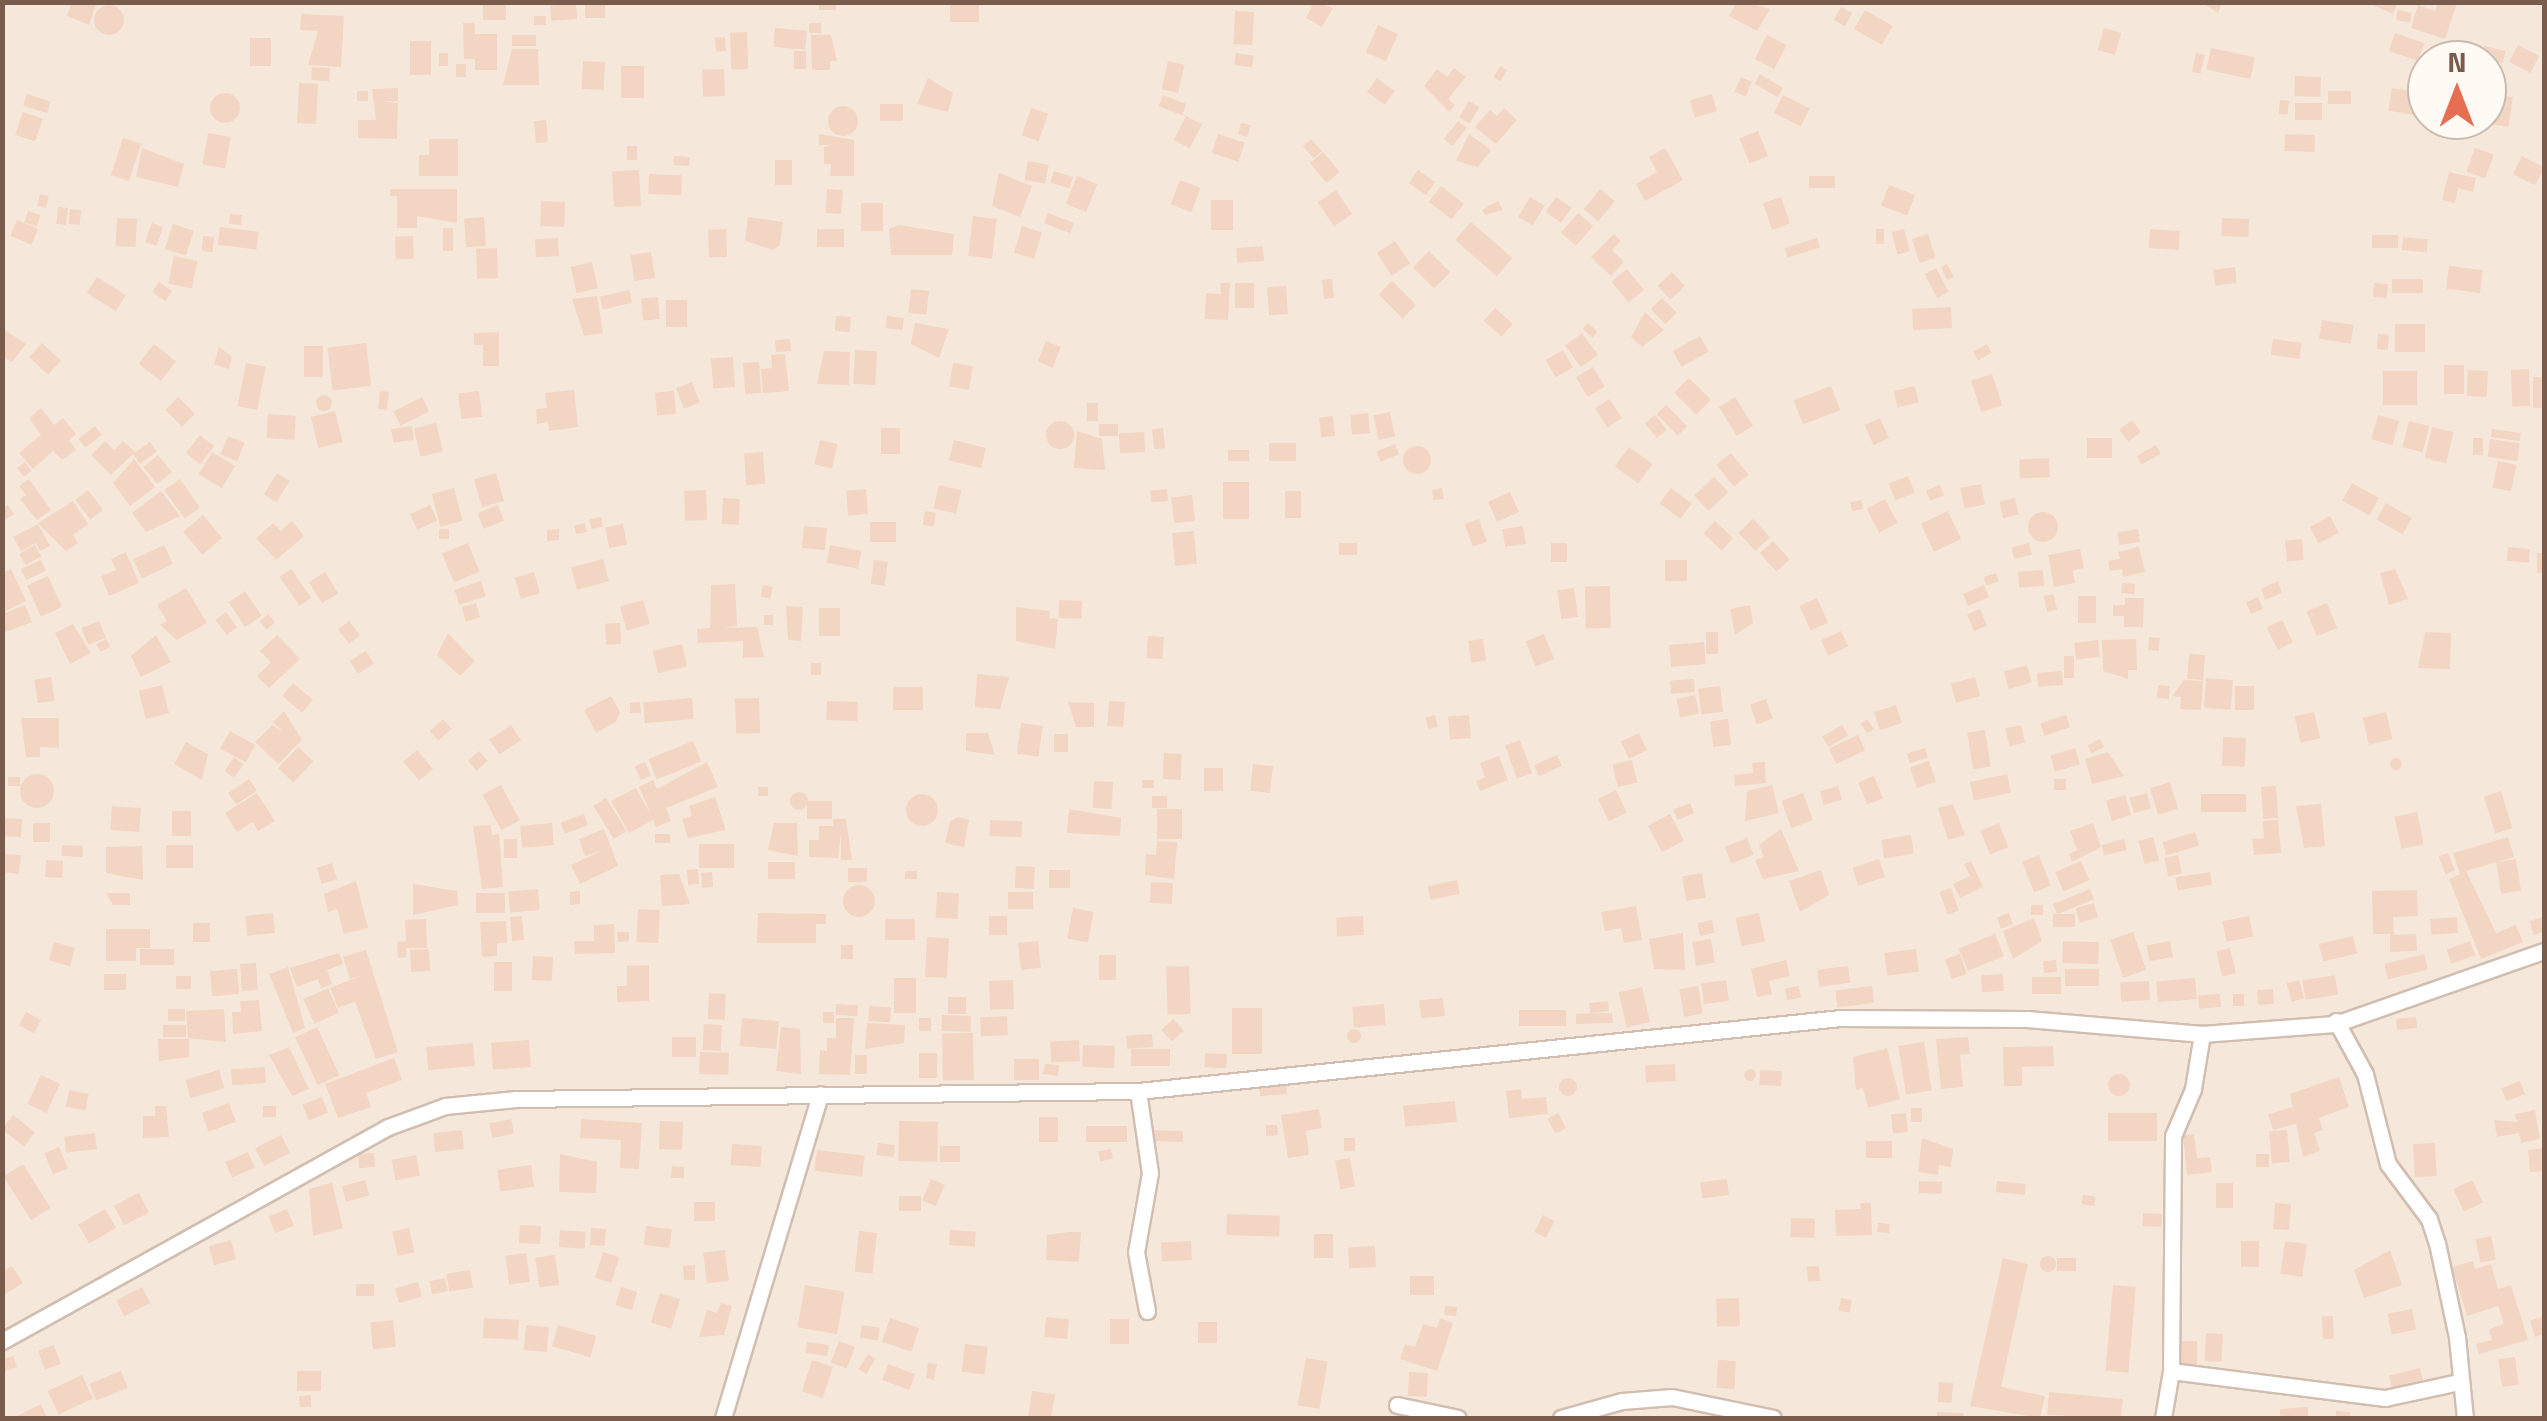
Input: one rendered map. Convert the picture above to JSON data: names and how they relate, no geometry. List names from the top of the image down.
{
  "north": "top"
}
